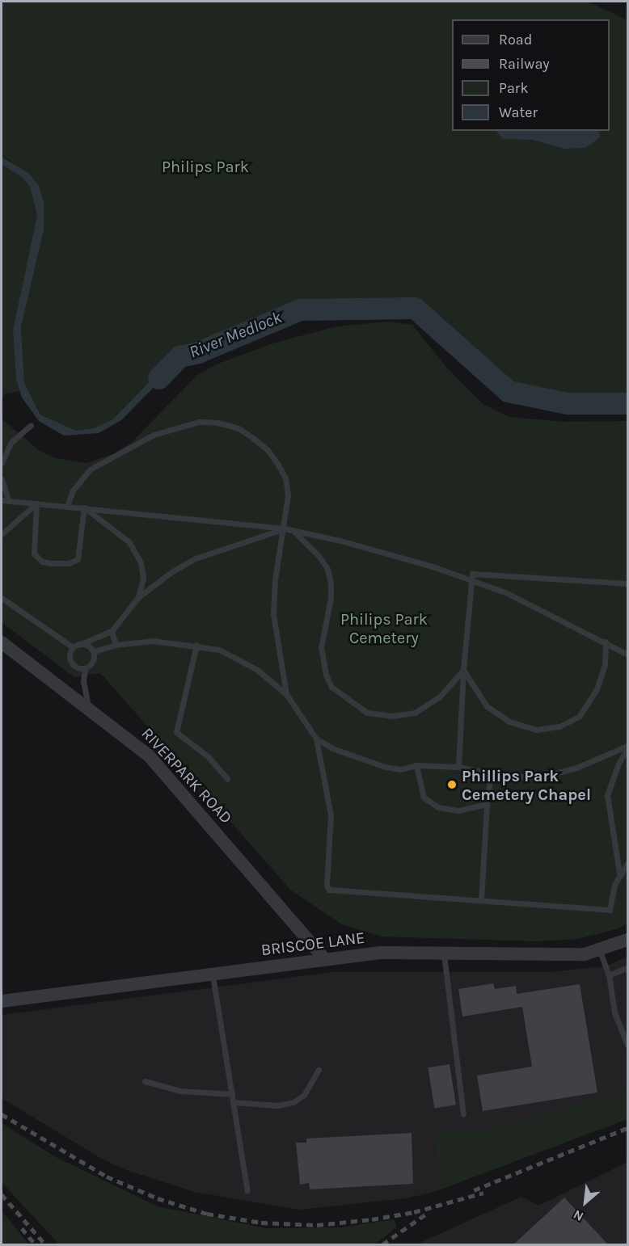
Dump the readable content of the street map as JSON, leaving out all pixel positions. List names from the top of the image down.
{
  "streets": {
    "street": ["RIVERPARK ROAD", "BRISCOE LANE"]
  },
  "crossings": [
    ["RIVERPARK ROAD", "BRISCOE LANE"]
  ],
  "water": ["River Medlock"],
  "parks": ["Philips Park", "Philips Park Cemetery"],
  "places": ["Phillips Park Cemetery Chapel"],
  "legend": [
    "Road",
    "Railway",
    "Park",
    "Water"
  ],
  "north": "bottom left"
}
